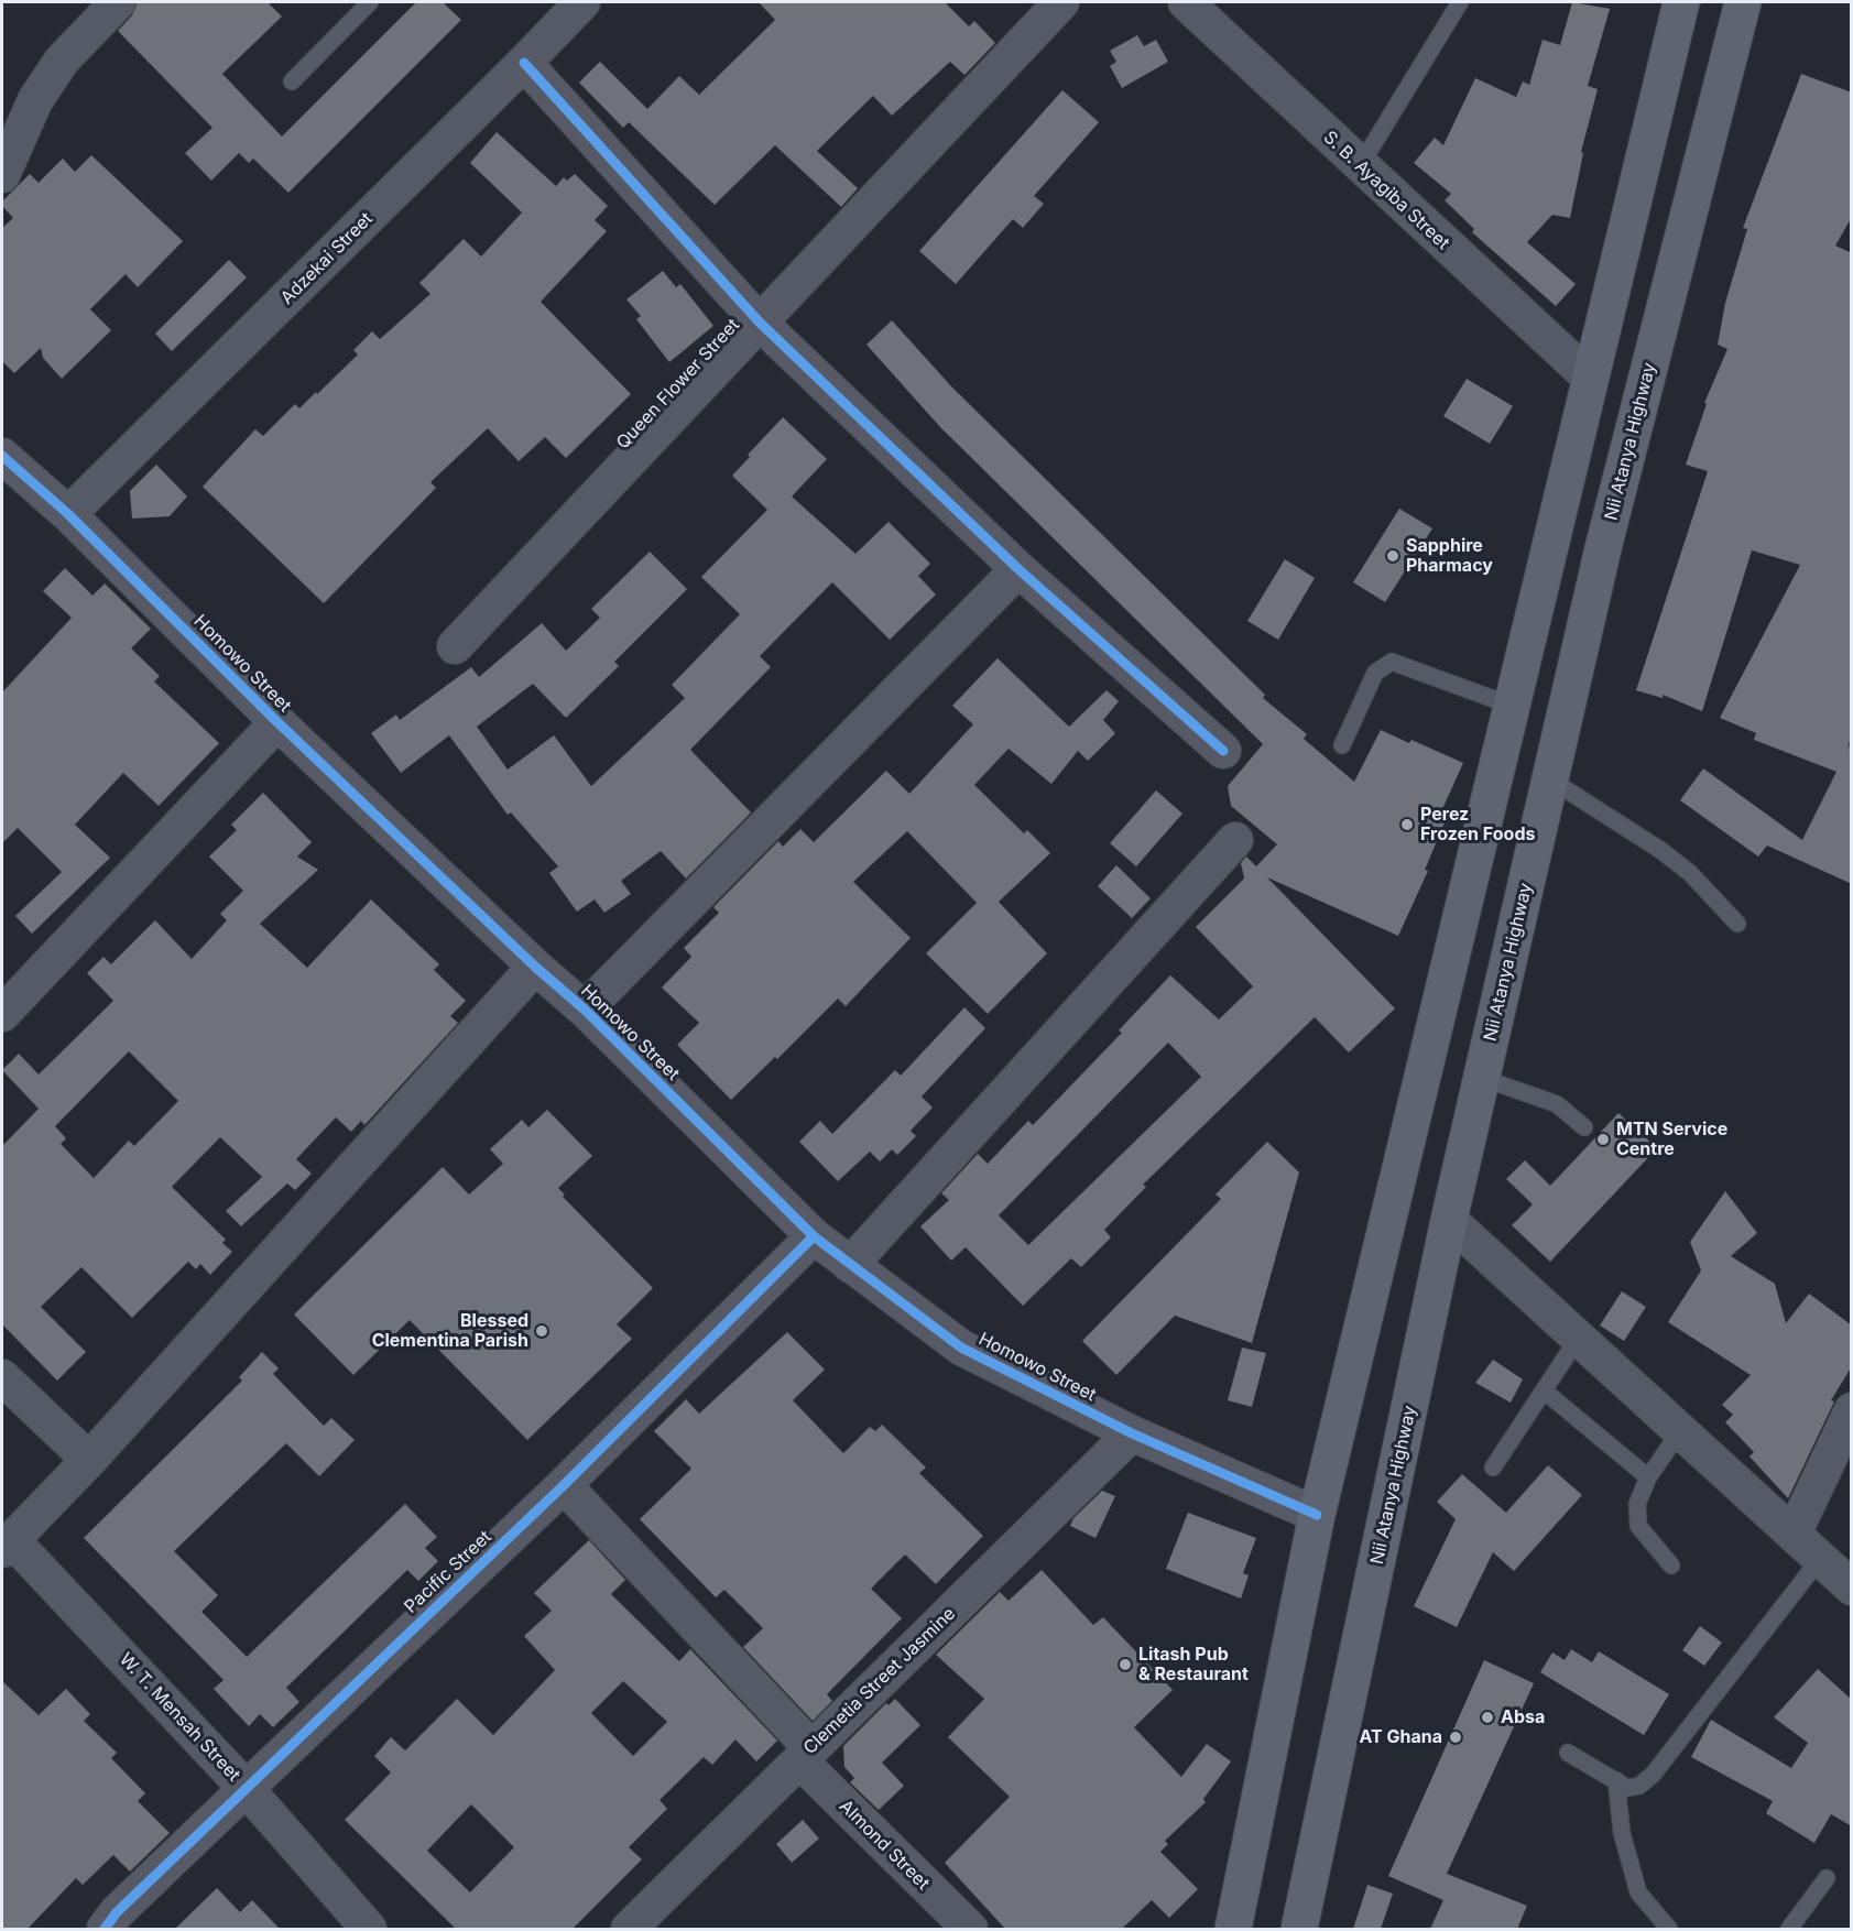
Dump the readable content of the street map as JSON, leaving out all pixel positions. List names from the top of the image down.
{
  "streets": {
    "main road": ["Nii Atanya Highway"],
    "street": [
      "S. B. Ayagiba Street",
      "Adzekai Street",
      "Queen Flower Street",
      "Homowo Street",
      "Pacific Street",
      "Clemetia Street Jasmine",
      "W. T. Mensah Street",
      "Almond Street"
    ]
  },
  "crossings": [
    ["Adzekai Street", "Homowo Street"],
    ["Homowo Street", "Pacific Street"],
    ["Homowo Street", "Clemetia Street Jasmine"],
    ["Pacific Street", "W. T. Mensah Street"],
    ["Pacific Street", "Almond Street"],
    ["Clemetia Street Jasmine", "Almond Street"]
  ],
  "places": [
    "Sapphire Pharmacy",
    "Perez Frozen Foods",
    "MTN Service Centre",
    "Blessed Clementina Parish",
    "Litash Pub & Restaurant",
    "Absa",
    "AT Ghana"
  ]
}
